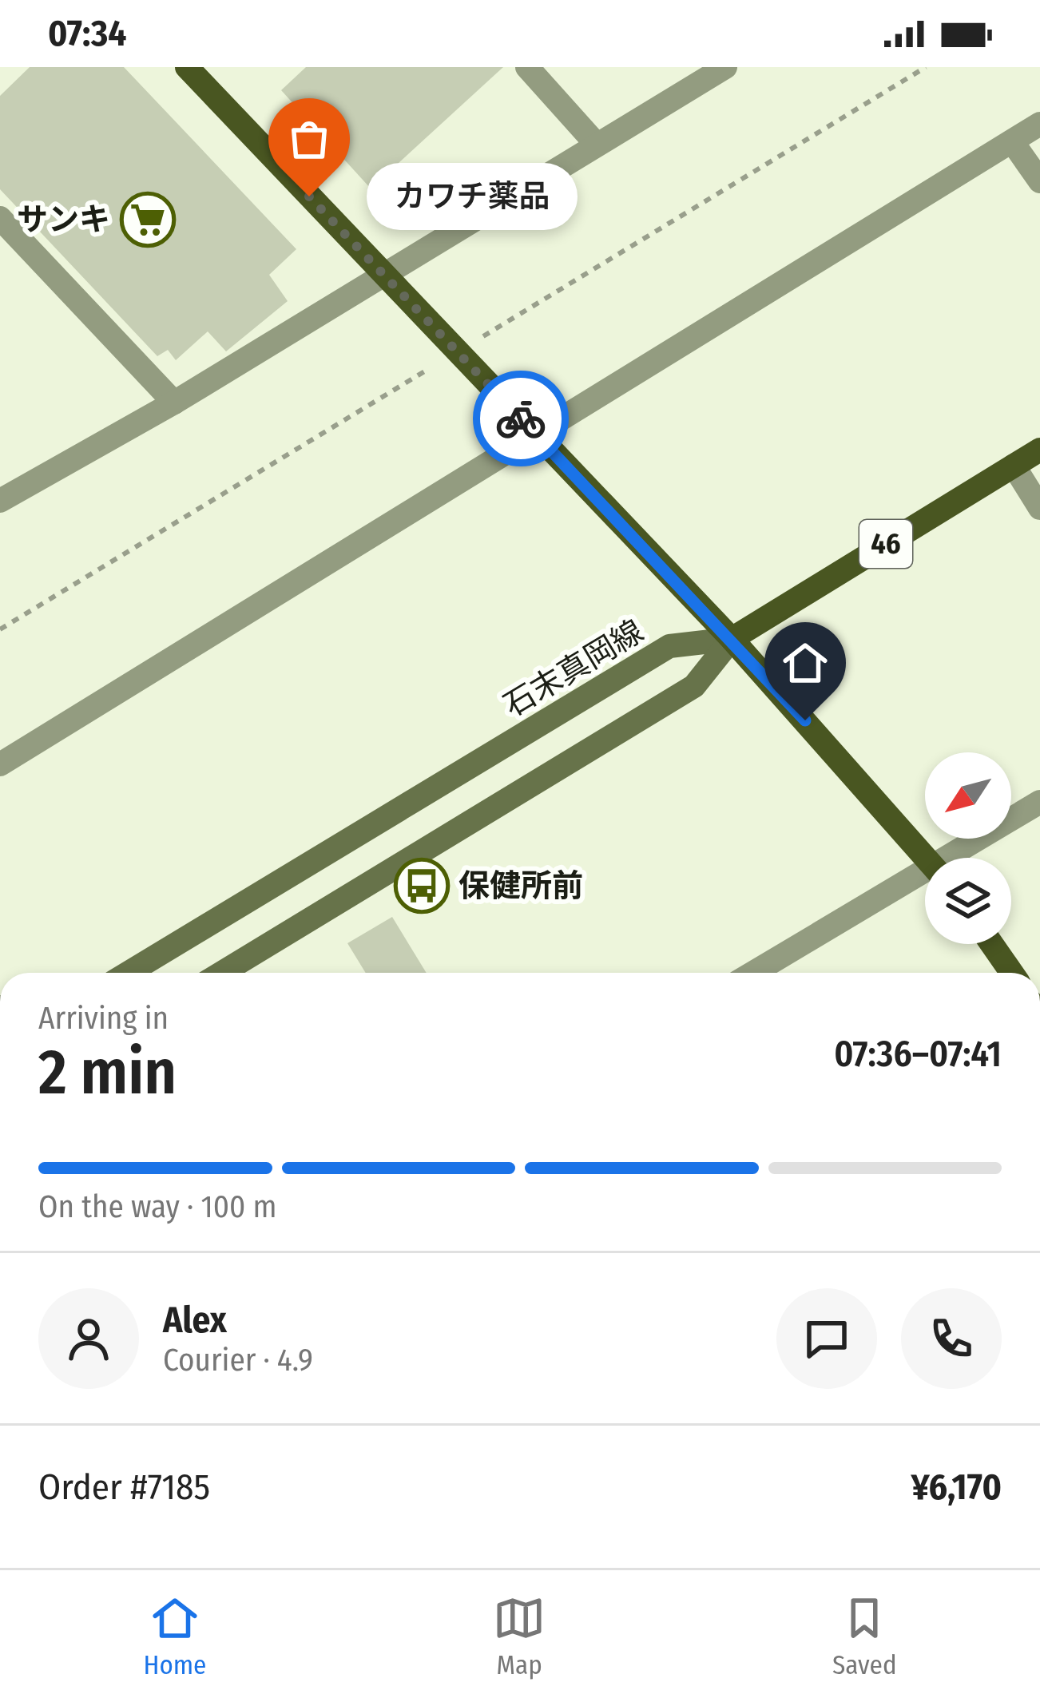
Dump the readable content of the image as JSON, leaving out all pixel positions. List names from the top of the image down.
{
  "streets": {
    "main road": ["46", "石末真岡線"]
  },
  "crossings": [
    ["46", "石末真岡線"]
  ],
  "places": {
    "other": ["カワチ薬品"],
    "supermarket": ["サンキ"],
    "bus stop": ["保健所前"]
  },
  "north": "bottom left",
  "page": {
    "status": "07:34",
    "bubble": "カワチ薬品",
    "heading": ["2 min", "Arriving in", "07:36–07:41"],
    "panel": [
      "Alex",
      "Courier · 4.9",
      "Order #7185",
      "¥6,170"
    ],
    "bar": "On the way · 100 m",
    "tabs": ["Home", "Map", "Saved"]
  }
}
